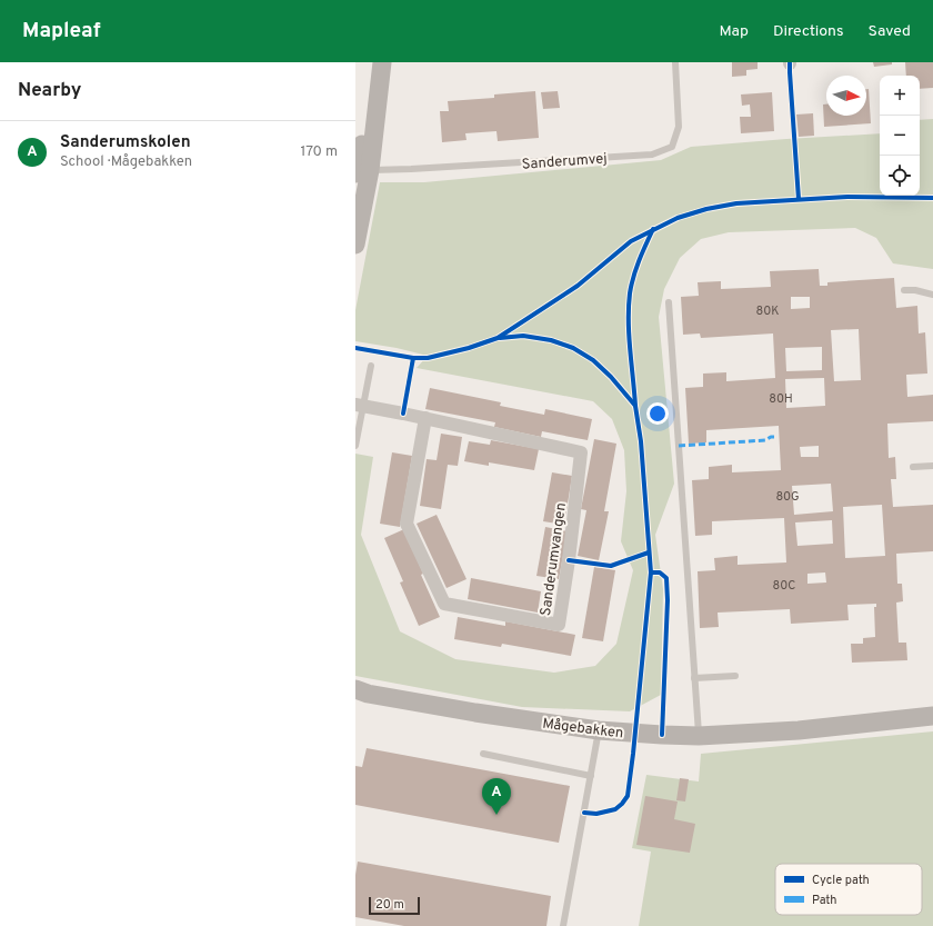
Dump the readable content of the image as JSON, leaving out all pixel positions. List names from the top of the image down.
{
  "streets": {
    "street": ["Sanderumvangen", "Mågebakken"],
    "lane": ["Sanderumvej"]
  },
  "house_numbers": [
    "80K",
    "80H",
    "80G",
    "80C"
  ],
  "legend": ["Cycle path", "Path"],
  "scale_bar": "20 m",
  "north": "right",
  "page": {
    "header": "Mapleaf",
    "nav": ["Map", "Directions", "Saved"],
    "heading": "Nearby",
    "map_buttons": ["+", "−"],
    "list": [
      {
        "mark": "A",
        "name": "Sanderumskolen",
        "note": "School · Mågebakken",
        "value": "170 m"
      }
    ],
    "pins": "A",
    "scale": "20 m"
  }
}
